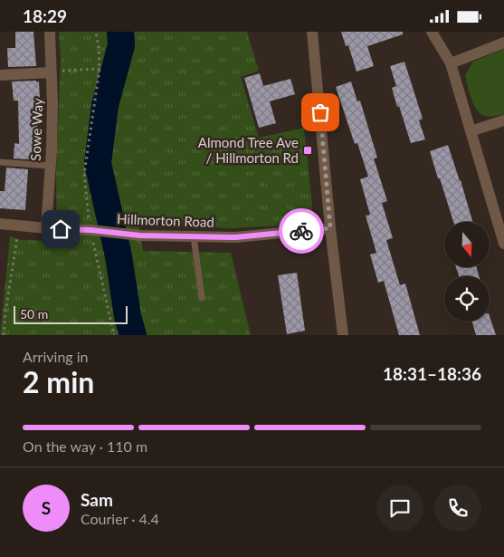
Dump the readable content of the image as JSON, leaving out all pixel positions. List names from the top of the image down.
{
  "streets": {
    "street": ["Sowe Way", "Hillmorton Road"]
  },
  "crossings": [
    ["Sowe Way", "Hillmorton Road"]
  ],
  "places": {
    "transit": ["Almond Tree Ave / Hillmorton Rd"]
  },
  "scale_bar": "50 m",
  "north": "bottom",
  "page": {
    "status": "18:29",
    "scale": "50 m",
    "heading": ["2 min", "Arriving in", "18:31–18:36"],
    "panel": ["Sam", "Courier · 4.4"],
    "bar": "On the way · 110 m",
    "round": "S"
  }
}
